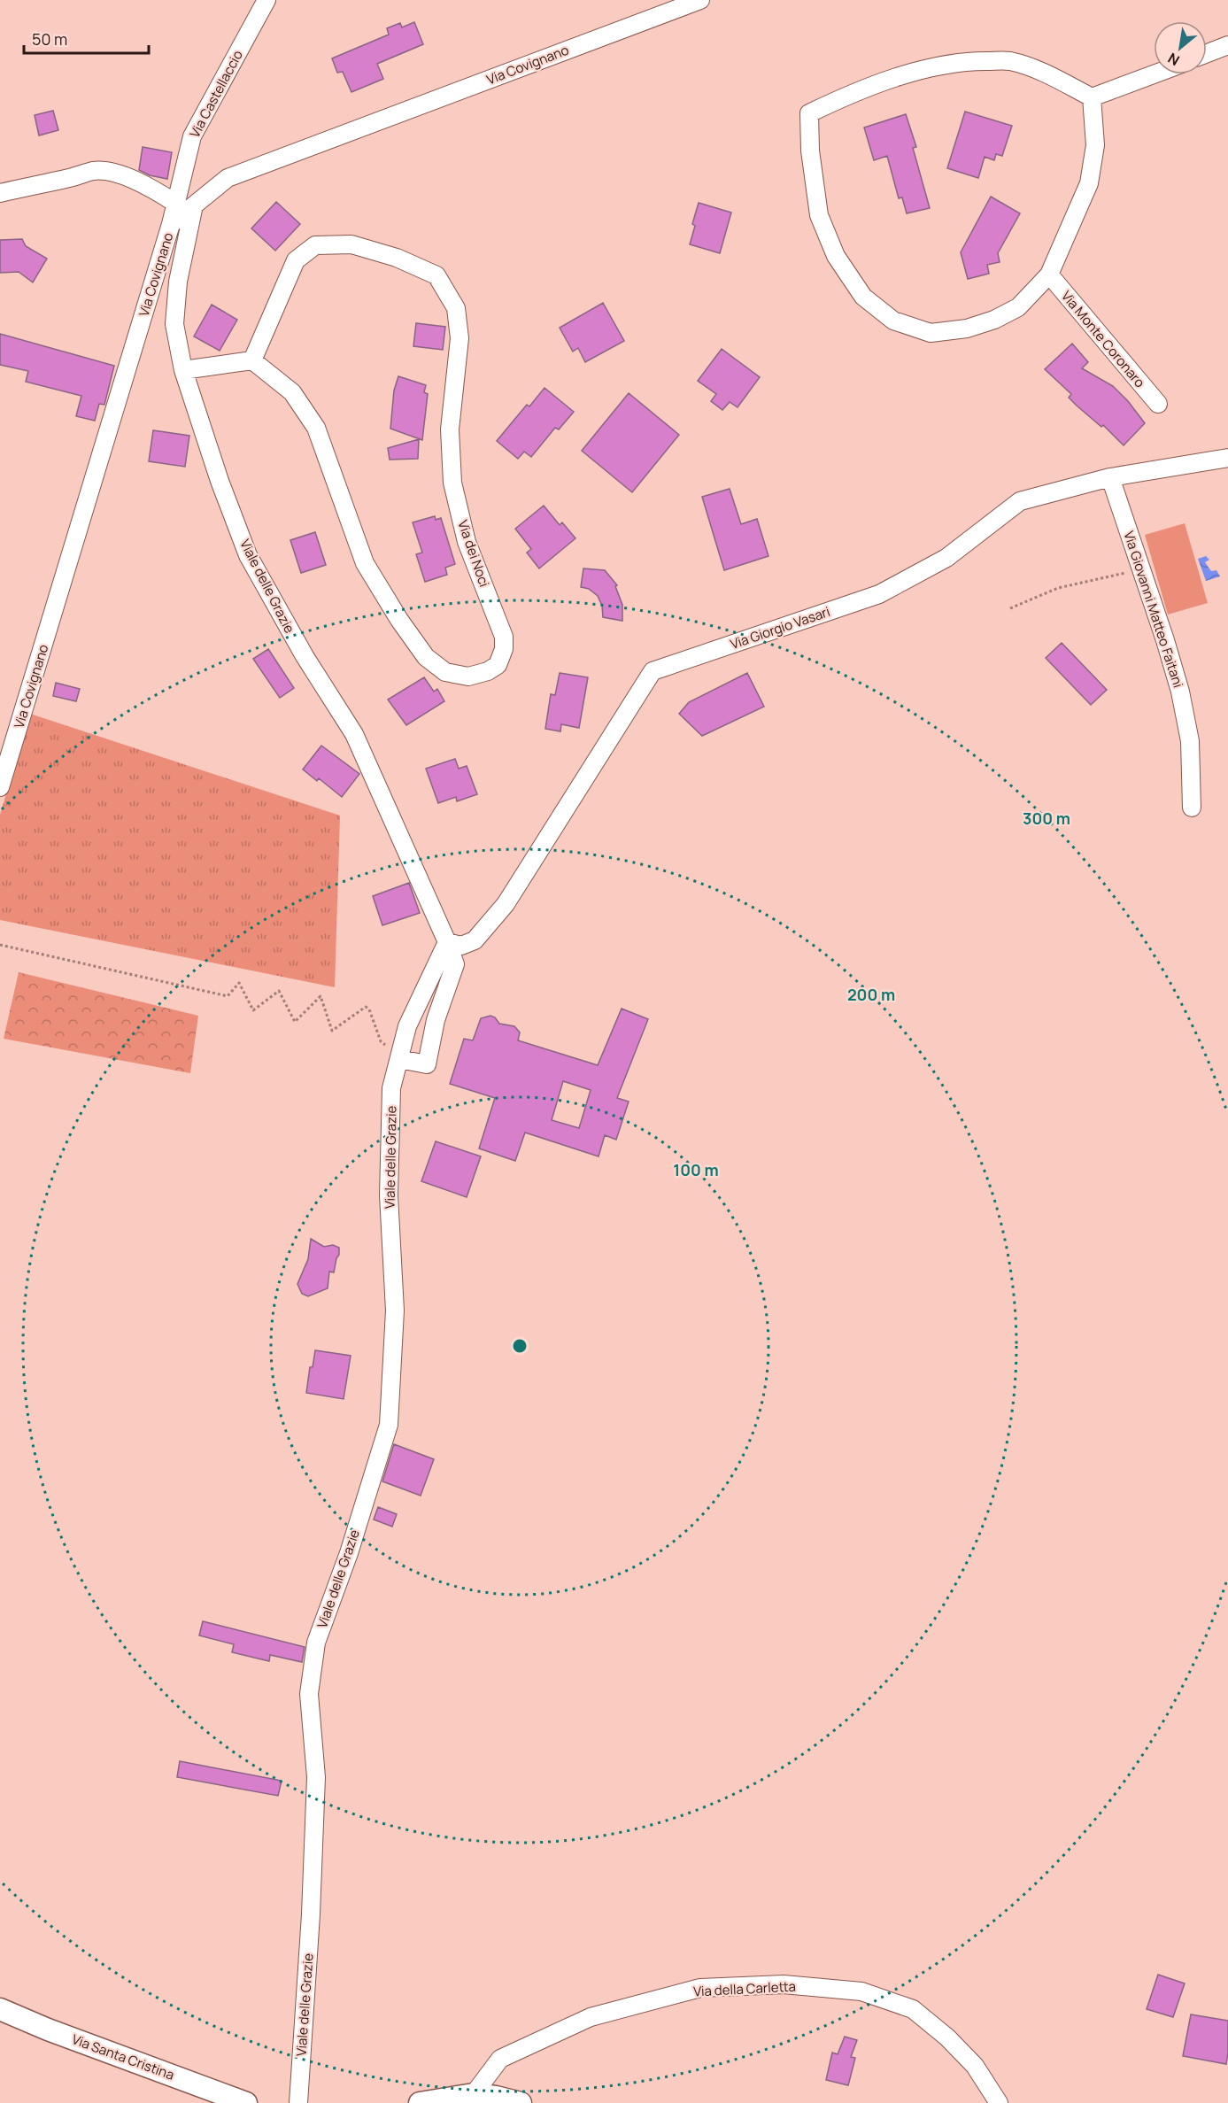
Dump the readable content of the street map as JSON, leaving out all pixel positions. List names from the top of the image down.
{
  "streets": {
    "street": [
      "Via Covignano",
      "Via Castellaccio",
      "Via Monte Coronaro",
      "Via dei Noci",
      "Viale delle Grazie",
      "Via Giovanni Matteo Faitani",
      "Via Giorgio Vasari",
      "Via della Carletta",
      "Via Santa Cristina"
    ]
  },
  "crossings": [
    ["Via Covignano", "Via Castellaccio"],
    ["Via Covignano", "Viale delle Grazie"],
    ["Viale delle Grazie", "Via Giorgio Vasari"],
    ["Via Giovanni Matteo Faitani", "Via Giorgio Vasari"]
  ],
  "scale_bar": "50 m",
  "north": "bottom left",
  "rings": ["300 m", "200 m", "100 m"]
}
